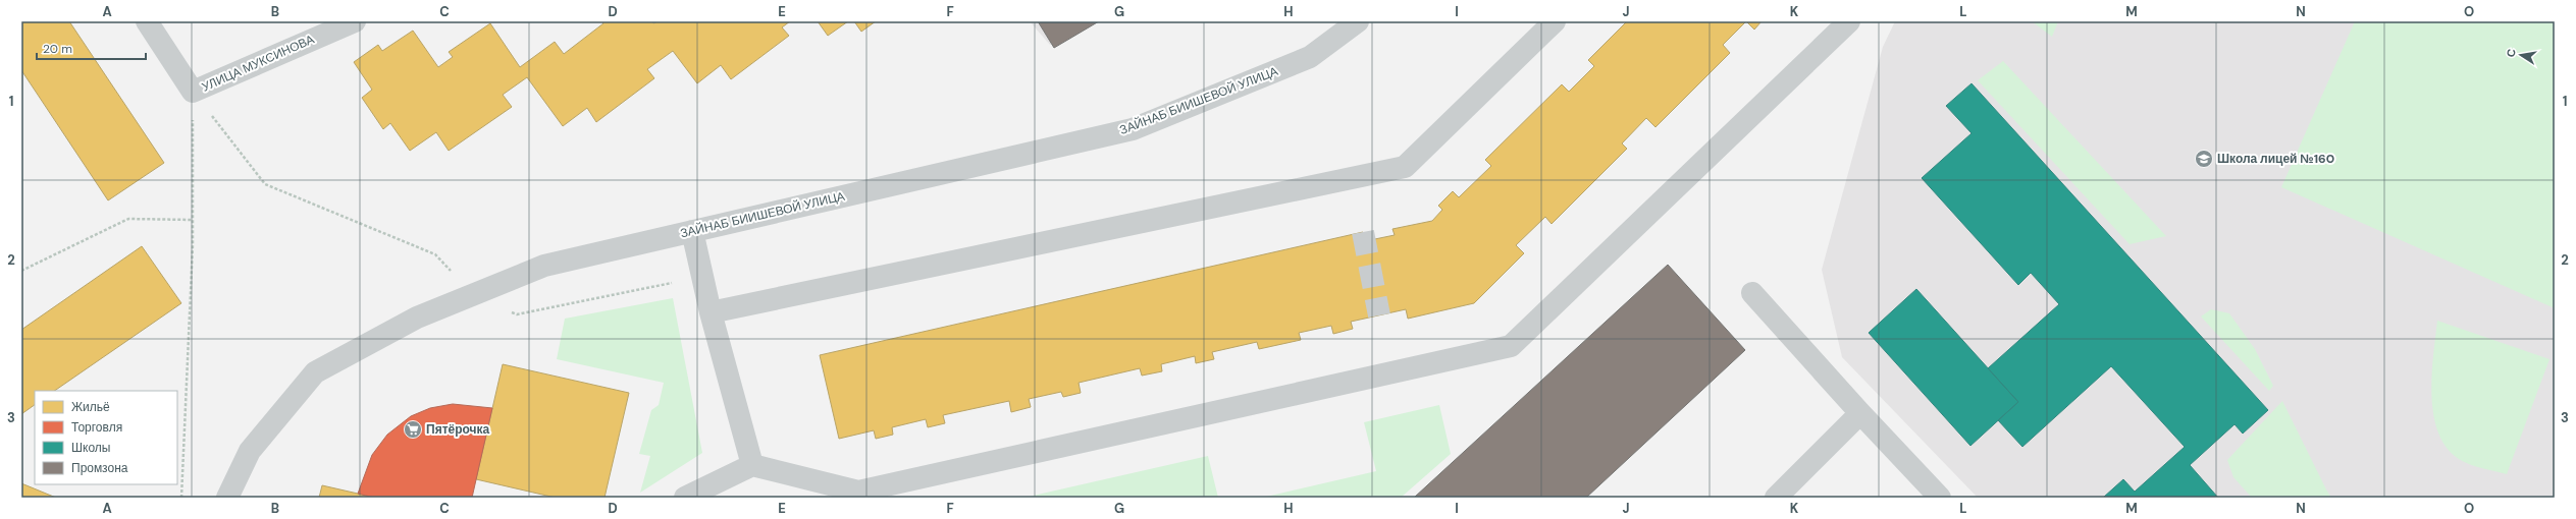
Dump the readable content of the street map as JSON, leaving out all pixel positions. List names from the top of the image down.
{
  "streets": {
    "street": ["УЛИЦА МУКСИНОВА", "ЗАЙНАБ БИИШЕВОЙ УЛИЦА"]
  },
  "places": {
    "school or university": ["Школа лицей №160"],
    "supermarket": ["Пятёрочка"]
  },
  "legend": [
    "Жильё",
    "Торговля",
    "Школы",
    "Промзона"
  ],
  "scale_bar": "20 m",
  "north": "left",
  "grid": {
    "columns": [
      "A",
      "B",
      "C",
      "D",
      "E",
      "F",
      "G",
      "H",
      "I",
      "J",
      "K",
      "L",
      "M",
      "N",
      "O"
    ],
    "rows": ["1", "2", "3"]
  }
}
